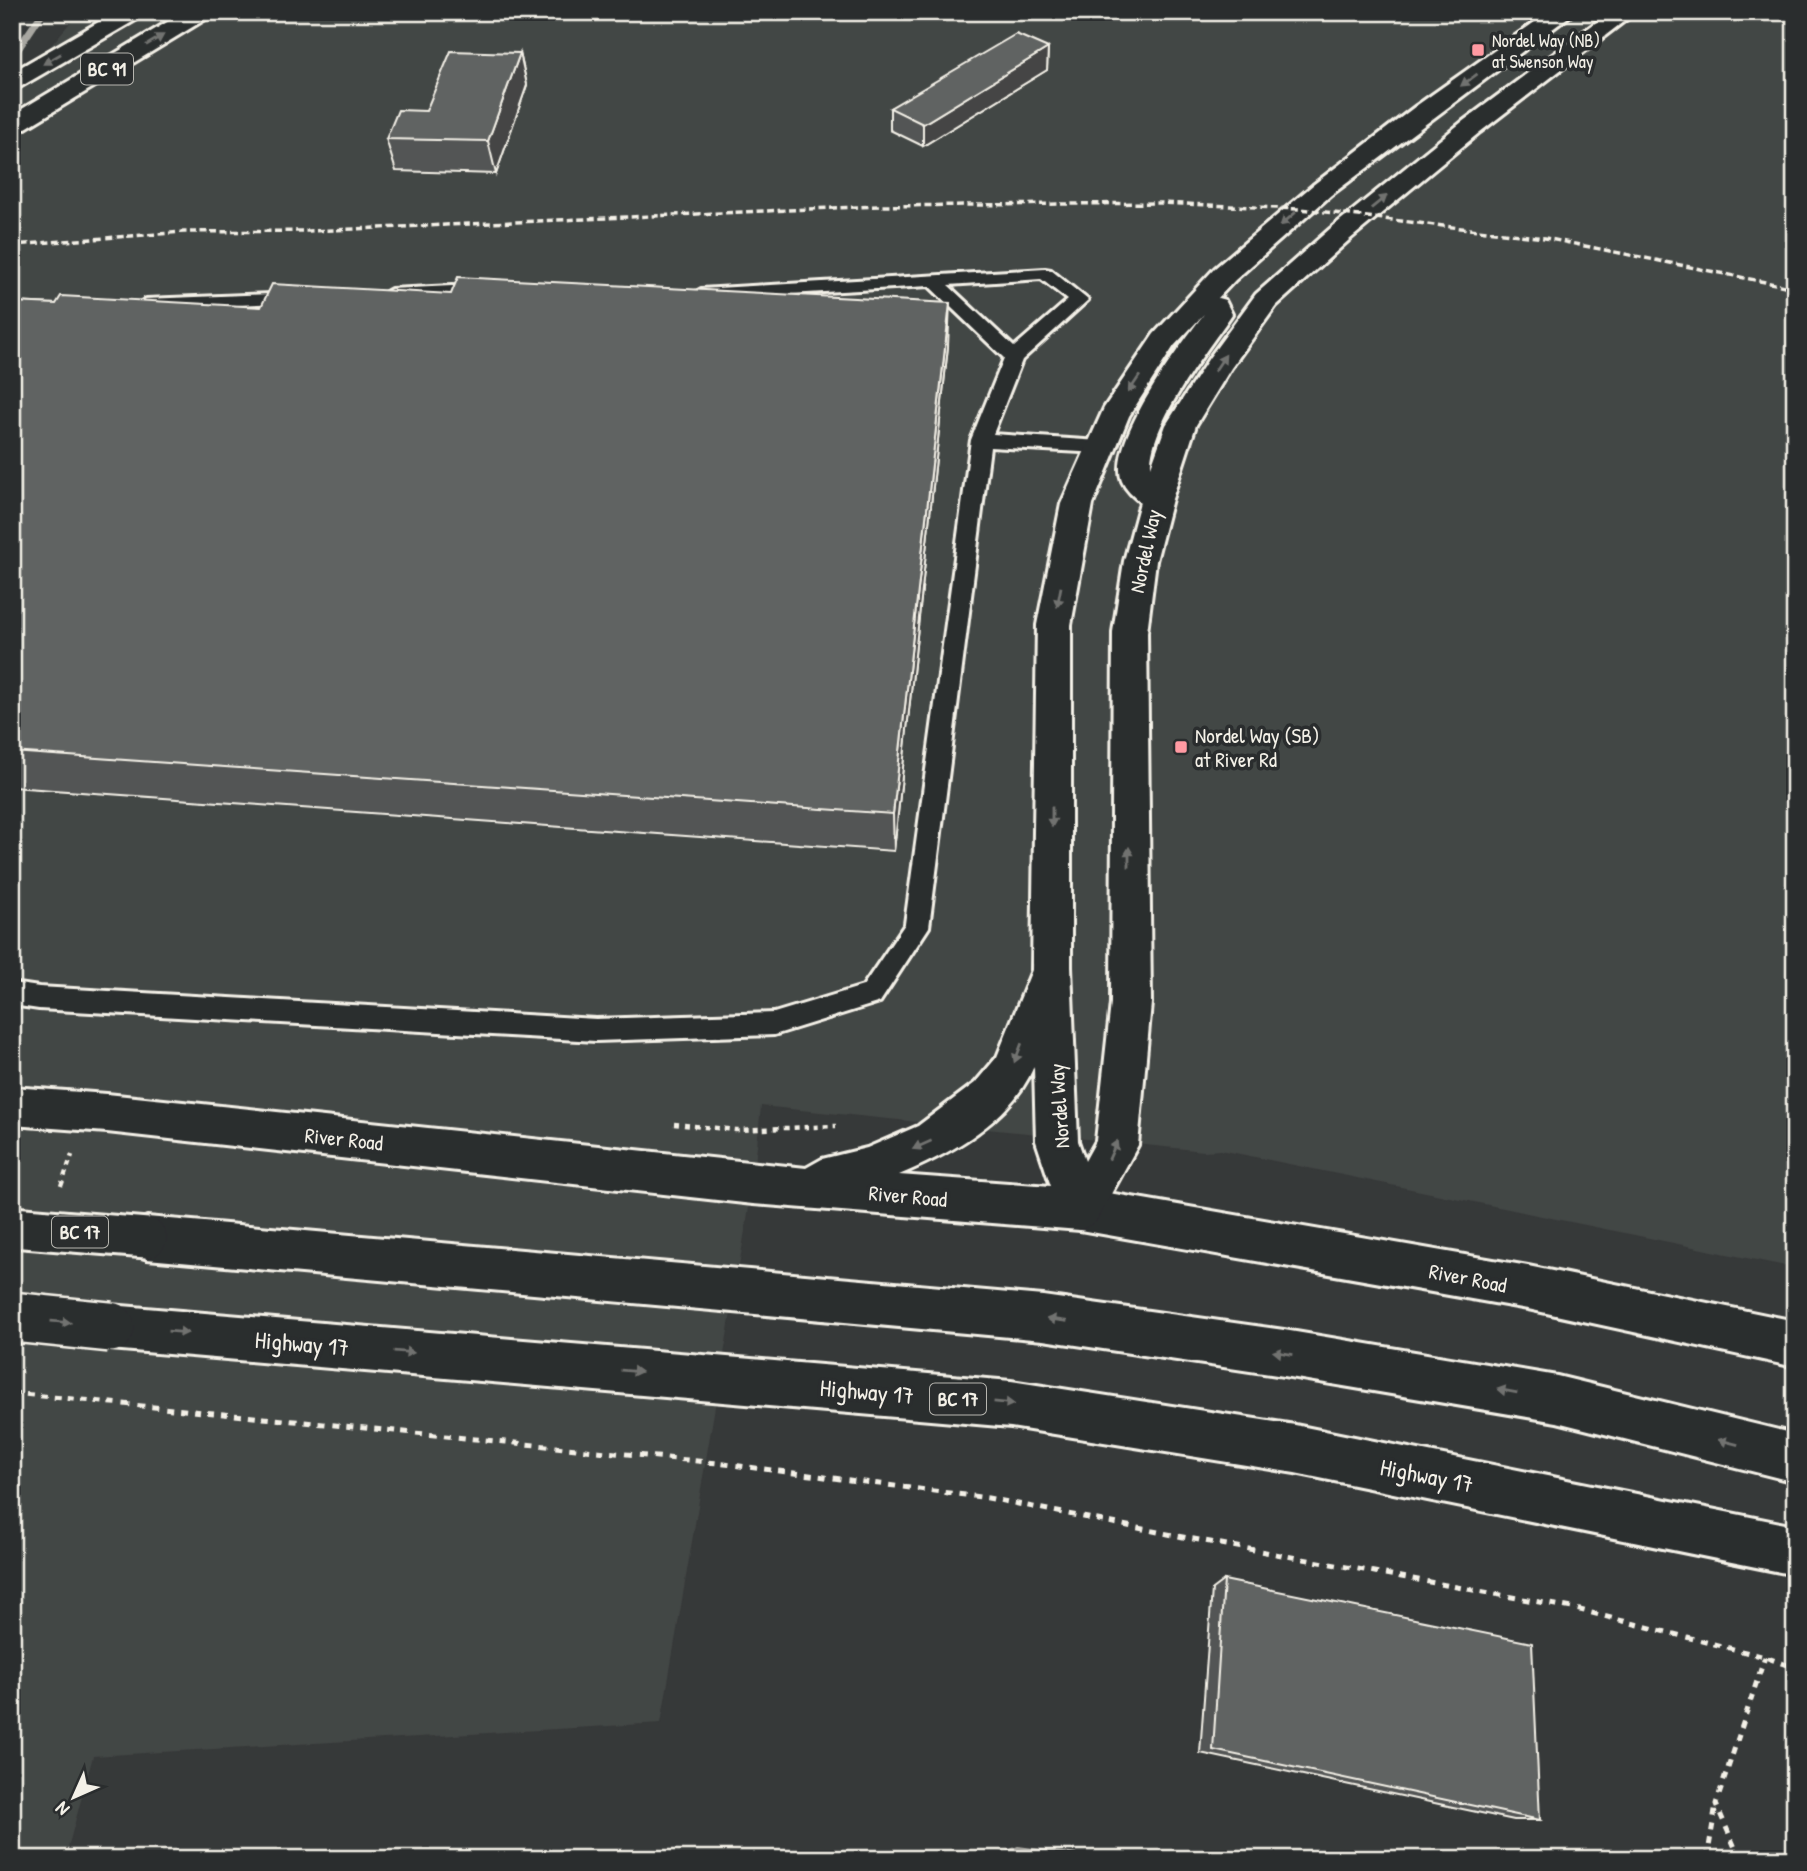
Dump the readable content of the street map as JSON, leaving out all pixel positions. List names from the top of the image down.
{
  "streets": {
    "main road": [
      "BC 91",
      "Nordel Way",
      "River Road",
      "BC 17",
      "Highway 17"
    ]
  },
  "crossings": [
    ["Nordel Way", "River Road"]
  ],
  "places": {
    "transit": ["Nordel Way (NB) at Swenson Way", "Nordel Way (SB) at River Rd"]
  },
  "north": "bottom left"
}
